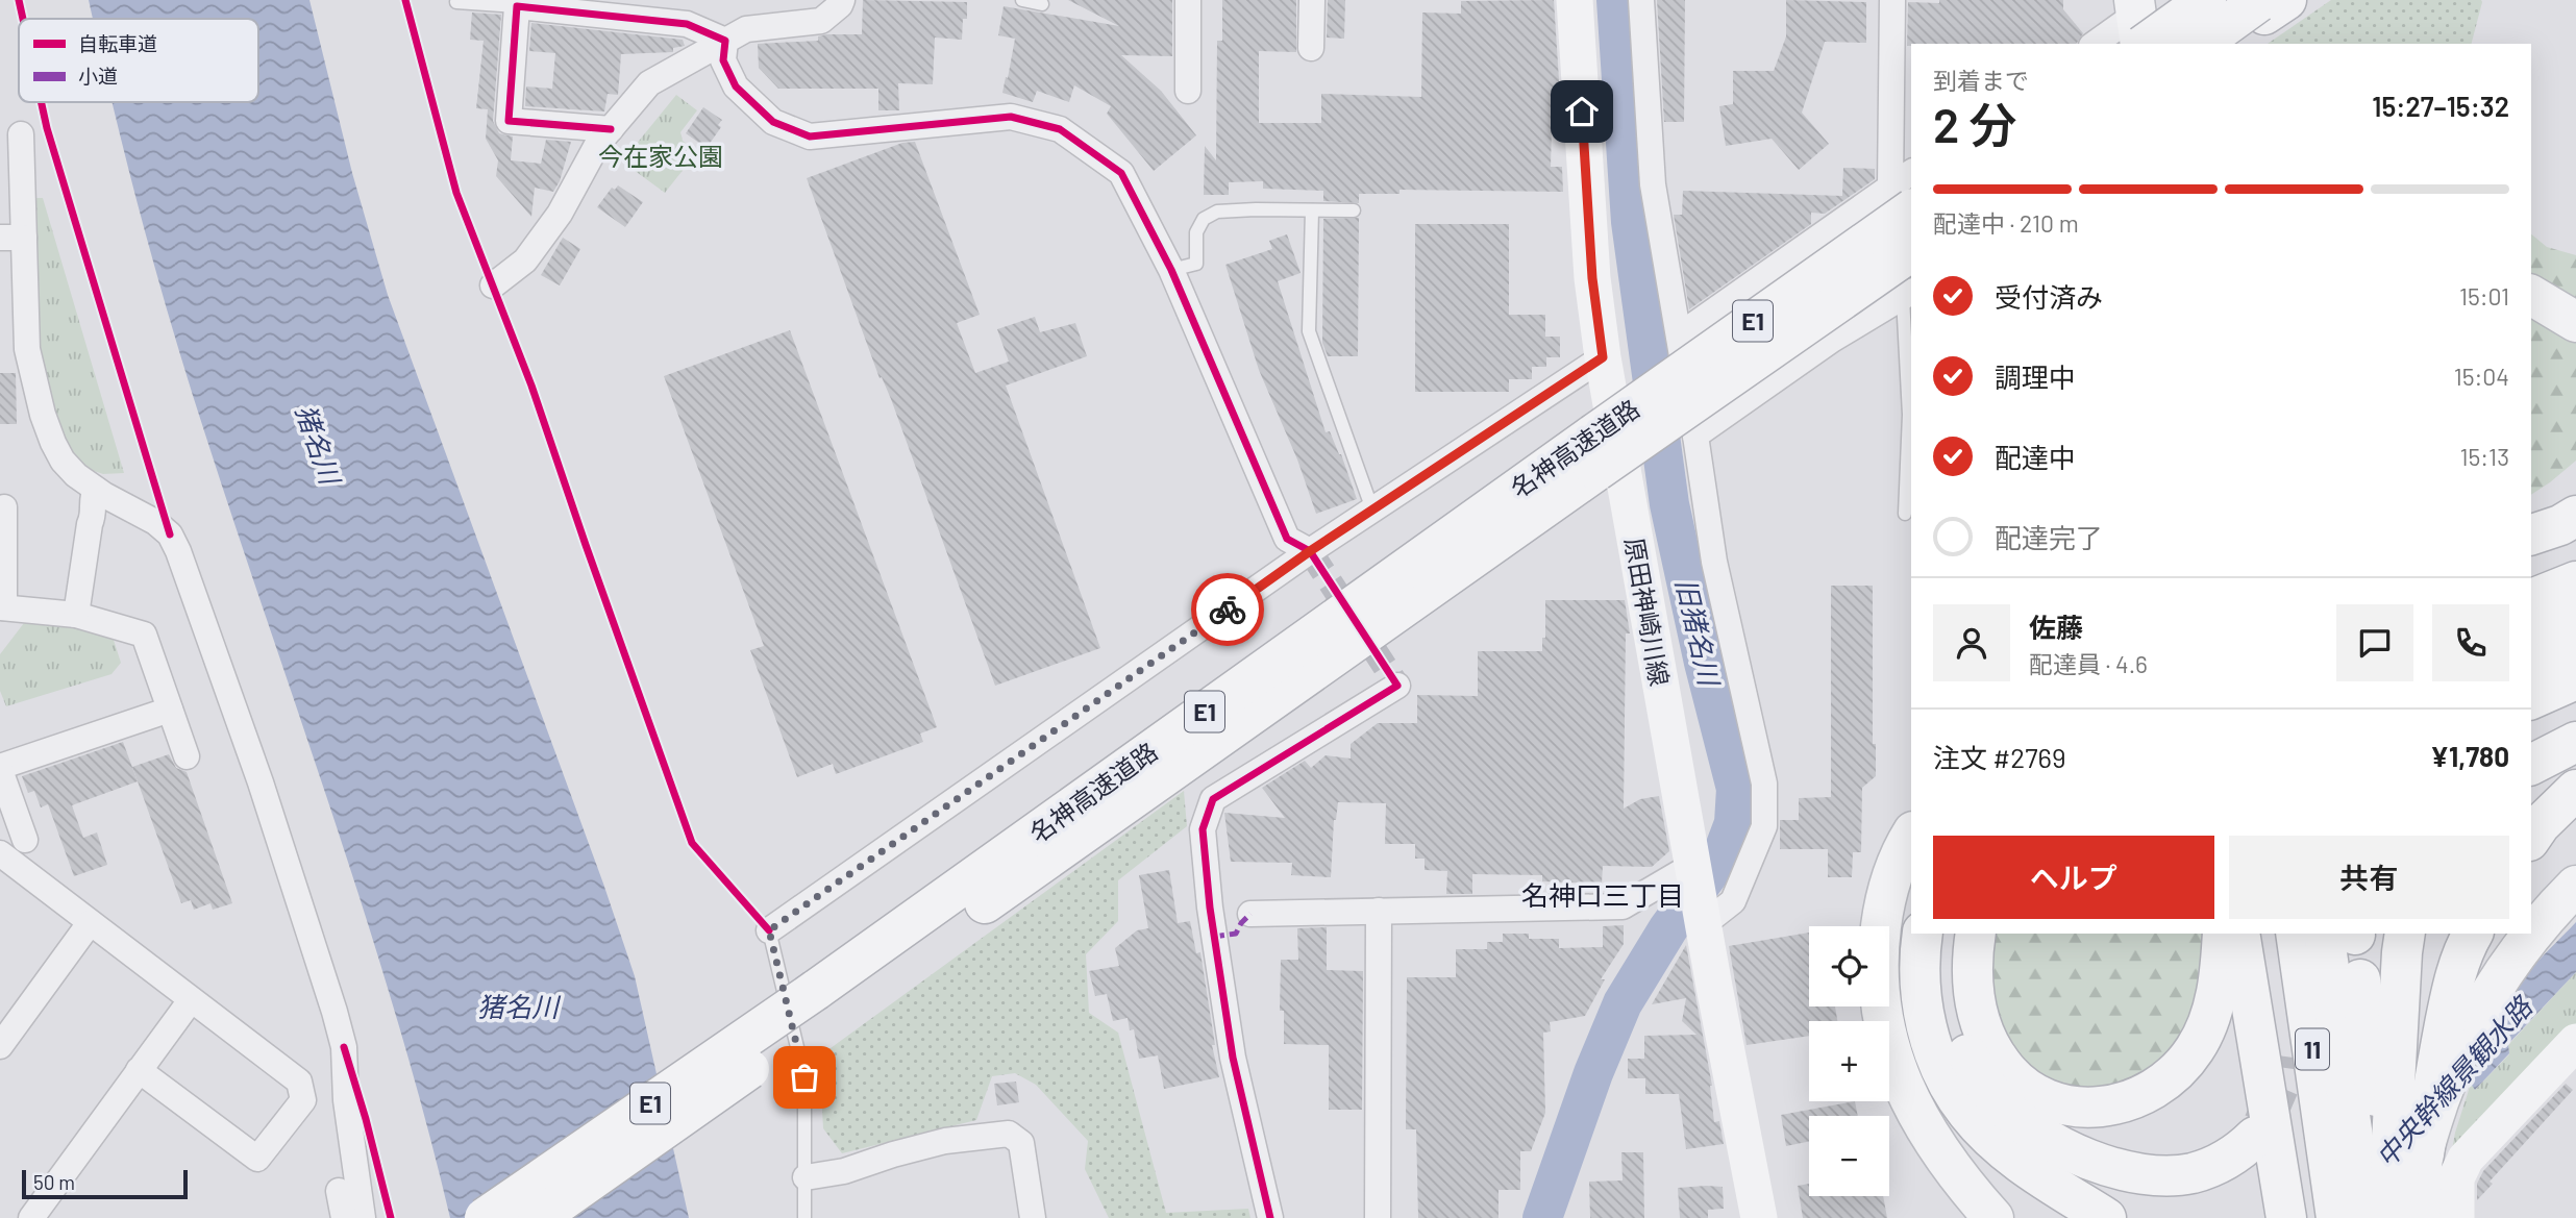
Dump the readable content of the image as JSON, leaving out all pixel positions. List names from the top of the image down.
{
  "streets": {
    "main road": ["E1", "名神高速道路", "11"],
    "street": ["原田神崎川線"]
  },
  "districts": ["名神口三丁目"],
  "water": ["猪名川", "旧猪名川", "中央幹線景観水路"],
  "parks": ["今在家公園"],
  "legend": ["自転車道", "小道"],
  "scale_bar": "50 m",
  "page": {
    "heading": ["2 分", "到着まで", "15:27–15:32"],
    "panel": [
      "佐藤",
      "配達員 · 4.6",
      "注文 #2769",
      "¥1,780"
    ],
    "bar": "配達中 · 210 m",
    "list": [
      ["受付済み", "15:01"],
      ["調理中", "15:04"],
      ["配達中", "15:13"],
      "配達完了"
    ],
    "buttons": ["ヘルプ", "共有"],
    "map_buttons": ["+", "−"],
    "scale": "50 m"
  }
}
